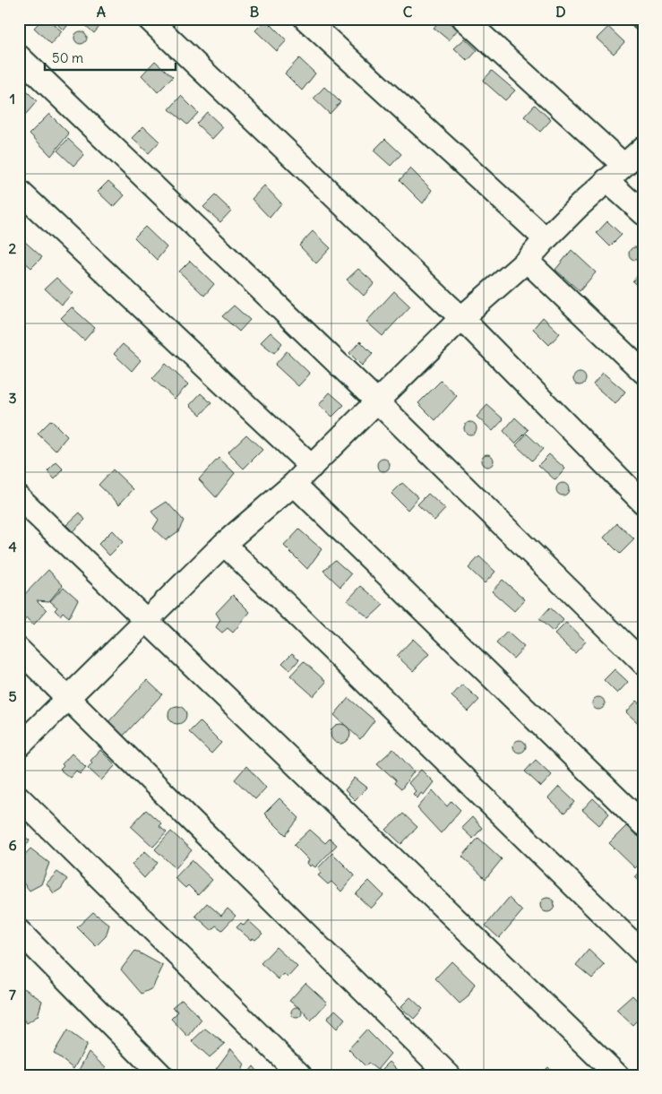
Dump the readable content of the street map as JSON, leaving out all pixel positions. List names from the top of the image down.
{
  "scale_bar": "50 m",
  "grid": {
    "columns": [
      "A",
      "B",
      "C",
      "D"
    ],
    "rows": [
      "1",
      "2",
      "3",
      "4",
      "5",
      "6",
      "7"
    ]
  }
}
